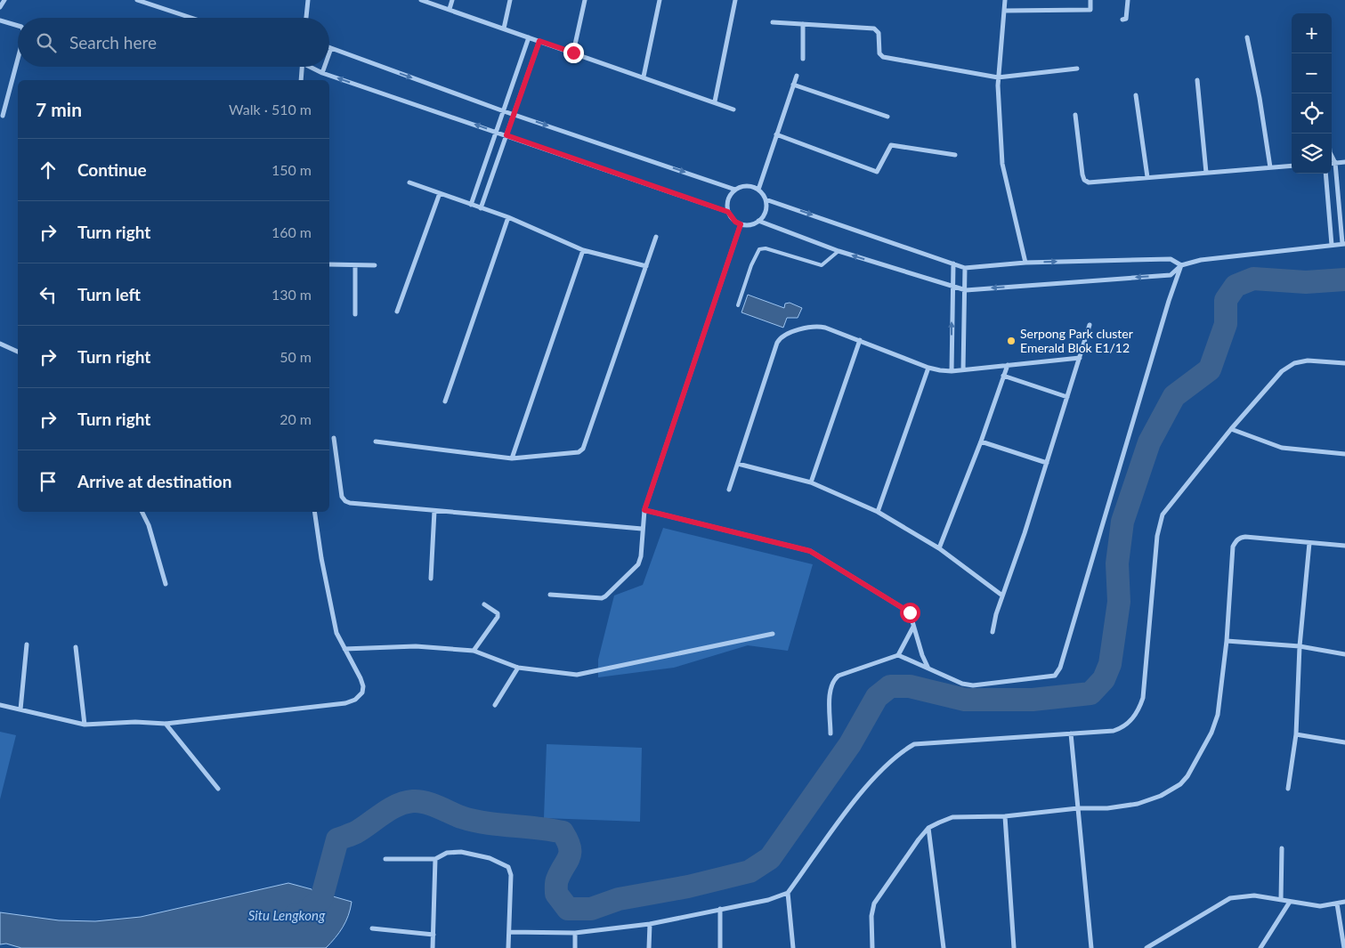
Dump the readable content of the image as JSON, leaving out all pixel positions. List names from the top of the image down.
{
  "water": ["Situ Lengkong"],
  "places": ["Serpong Park cluster Emerald Blok E1/12"],
  "page": {
    "map_buttons": ["+", "−"],
    "search": "Search here",
    "heading": ["7 min", "Walk · 510 m"],
    "list": [
      ["Continue", "150 m"],
      ["Turn right", "160 m"],
      ["Turn left", "130 m"],
      ["Turn right", "50 m"],
      ["Turn right", "20 m"],
      "Arrive at destination"
    ]
  }
}
